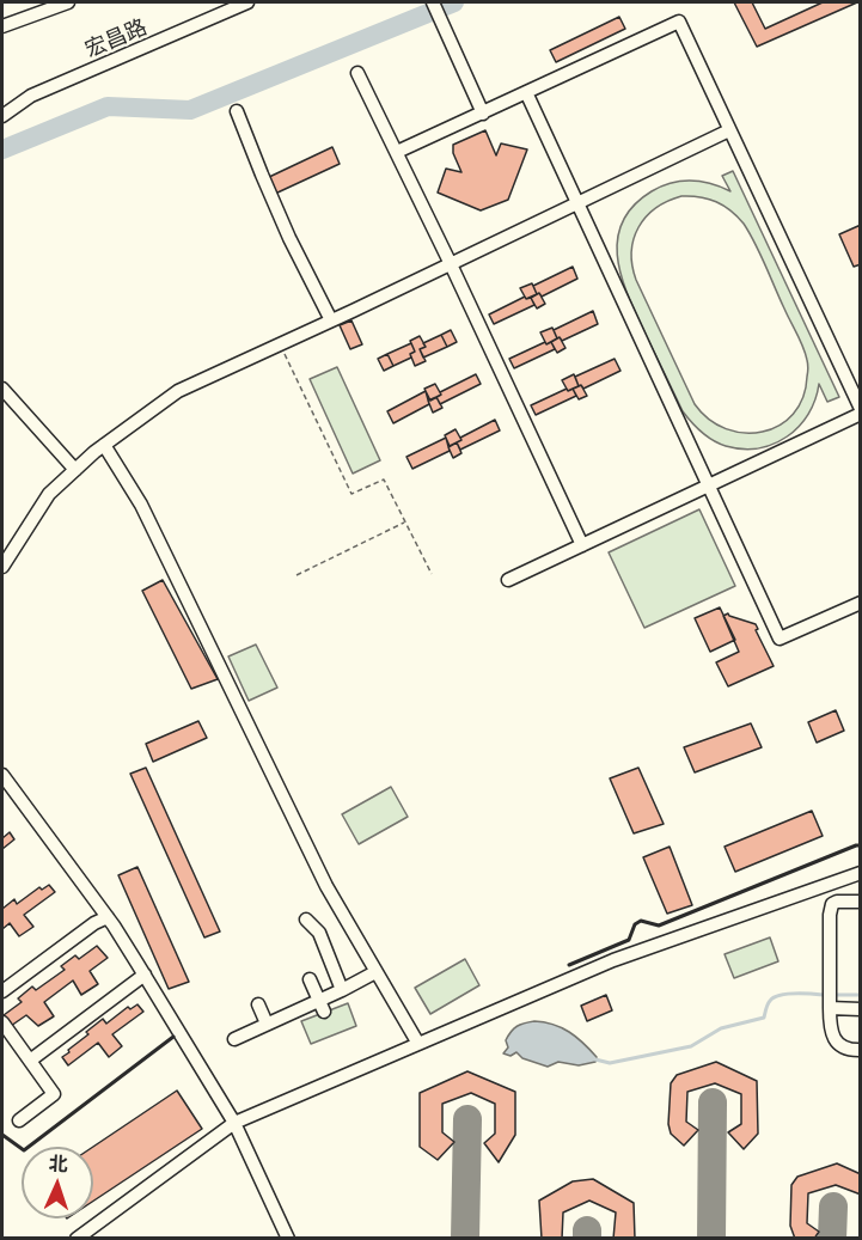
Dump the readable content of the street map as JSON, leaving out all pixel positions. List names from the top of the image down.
{
  "streets": {
    "street": ["宏昌路"]
  },
  "north": "top"
}
